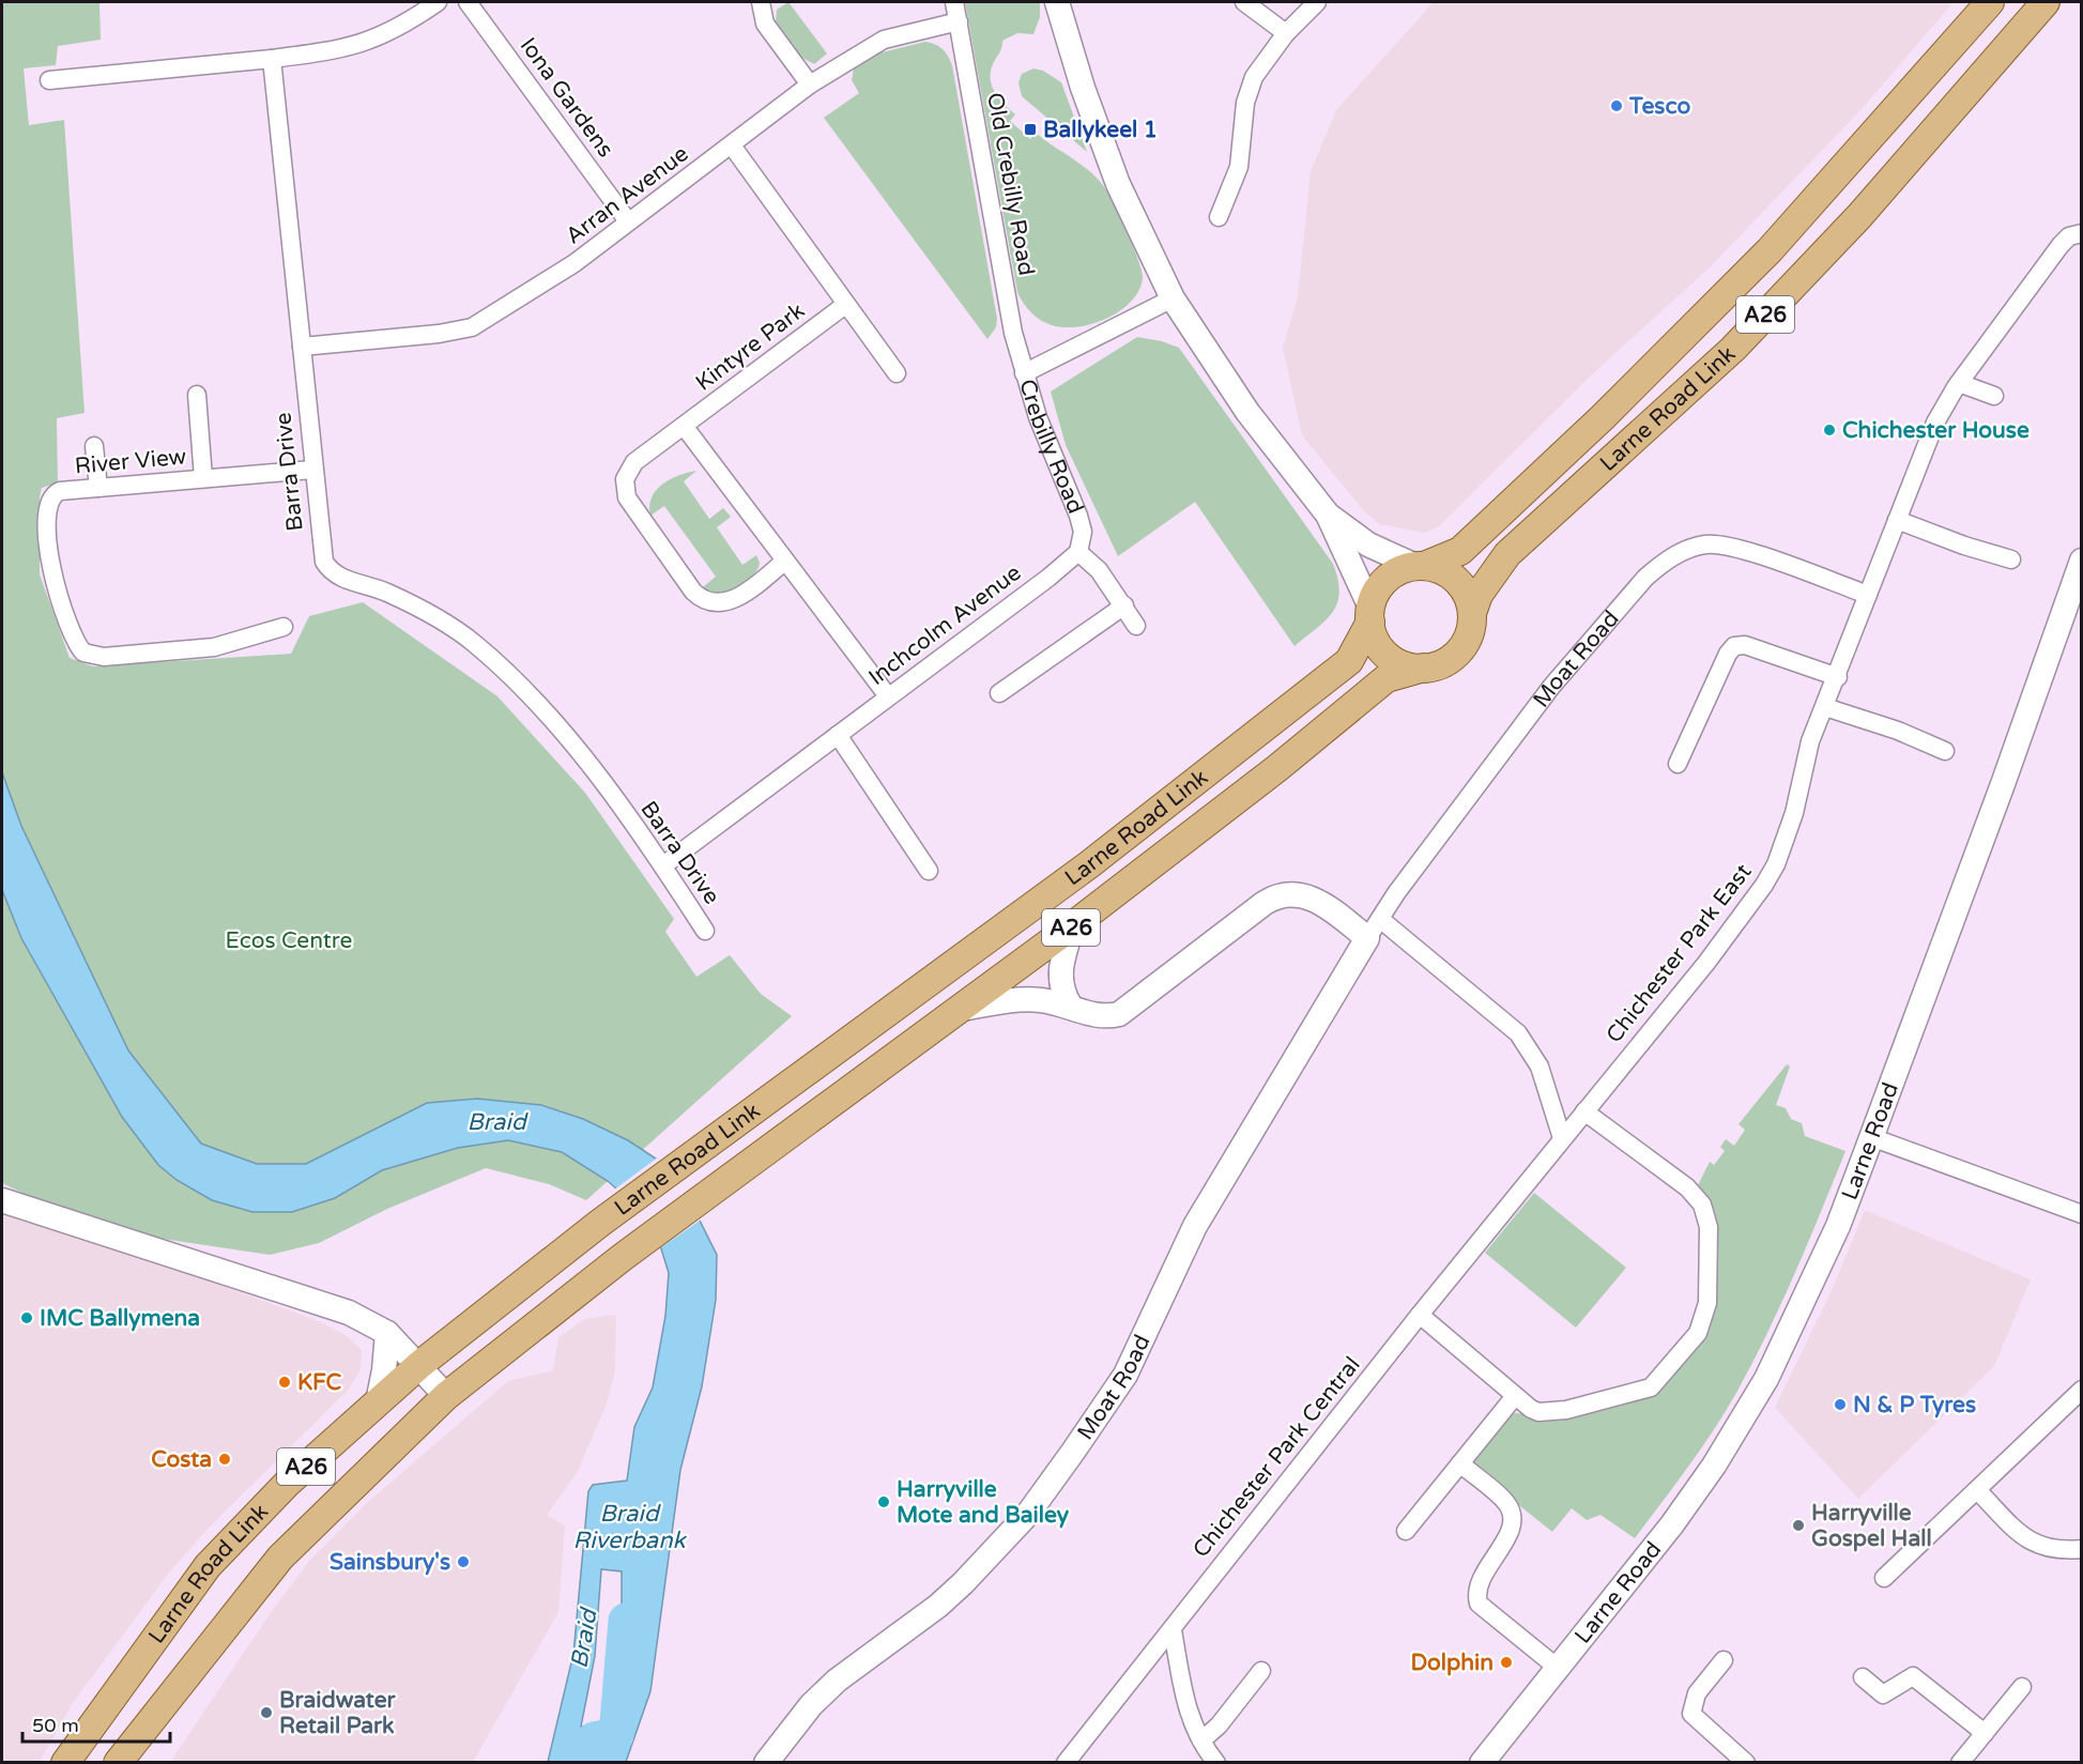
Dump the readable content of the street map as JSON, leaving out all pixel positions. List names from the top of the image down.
{
  "streets": {
    "main road": ["A26", "Larne Road Link"],
    "street": [
      "Iona Gardens",
      "Old Crebilly Road",
      "Arran Avenue",
      "Kintyre Park",
      "Crebilly Road",
      "River View",
      "Barra Drive",
      "Inchcolm Avenue",
      "Moat Road",
      "Chichester Park East",
      "Larne Road",
      "Chichester Park Central"
    ]
  },
  "crossings": [
    ["Iona Gardens", "Arran Avenue"],
    ["Old Crebilly Road", "Arran Avenue"],
    ["Old Crebilly Road", "Crebilly Road"],
    ["Arran Avenue", "Barra Drive"],
    ["A26", "Larne Road Link"],
    ["Crebilly Road", "Inchcolm Avenue"],
    ["River View", "Barra Drive"],
    ["Barra Drive", "Inchcolm Avenue"],
    ["Moat Road", "Chichester Park East"],
    ["Chichester Park East", "Chichester Park Central"]
  ],
  "water": ["Braid", "Braid Riverbank"],
  "parks": ["Ecos Centre"],
  "places": {
    "other": [
      "Tesco",
      "Chichester House",
      "IMC Ballymena",
      "KFC",
      "N & P Tyres",
      "Costa",
      "Harryville Mote and Bailey",
      "Harryville Gospel Hall",
      "Sainsbury's",
      "Dolphin",
      "Braidwater Retail Park"
    ],
    "transit": ["Ballykeel 1"]
  },
  "scale_bar": "50 m"
}
